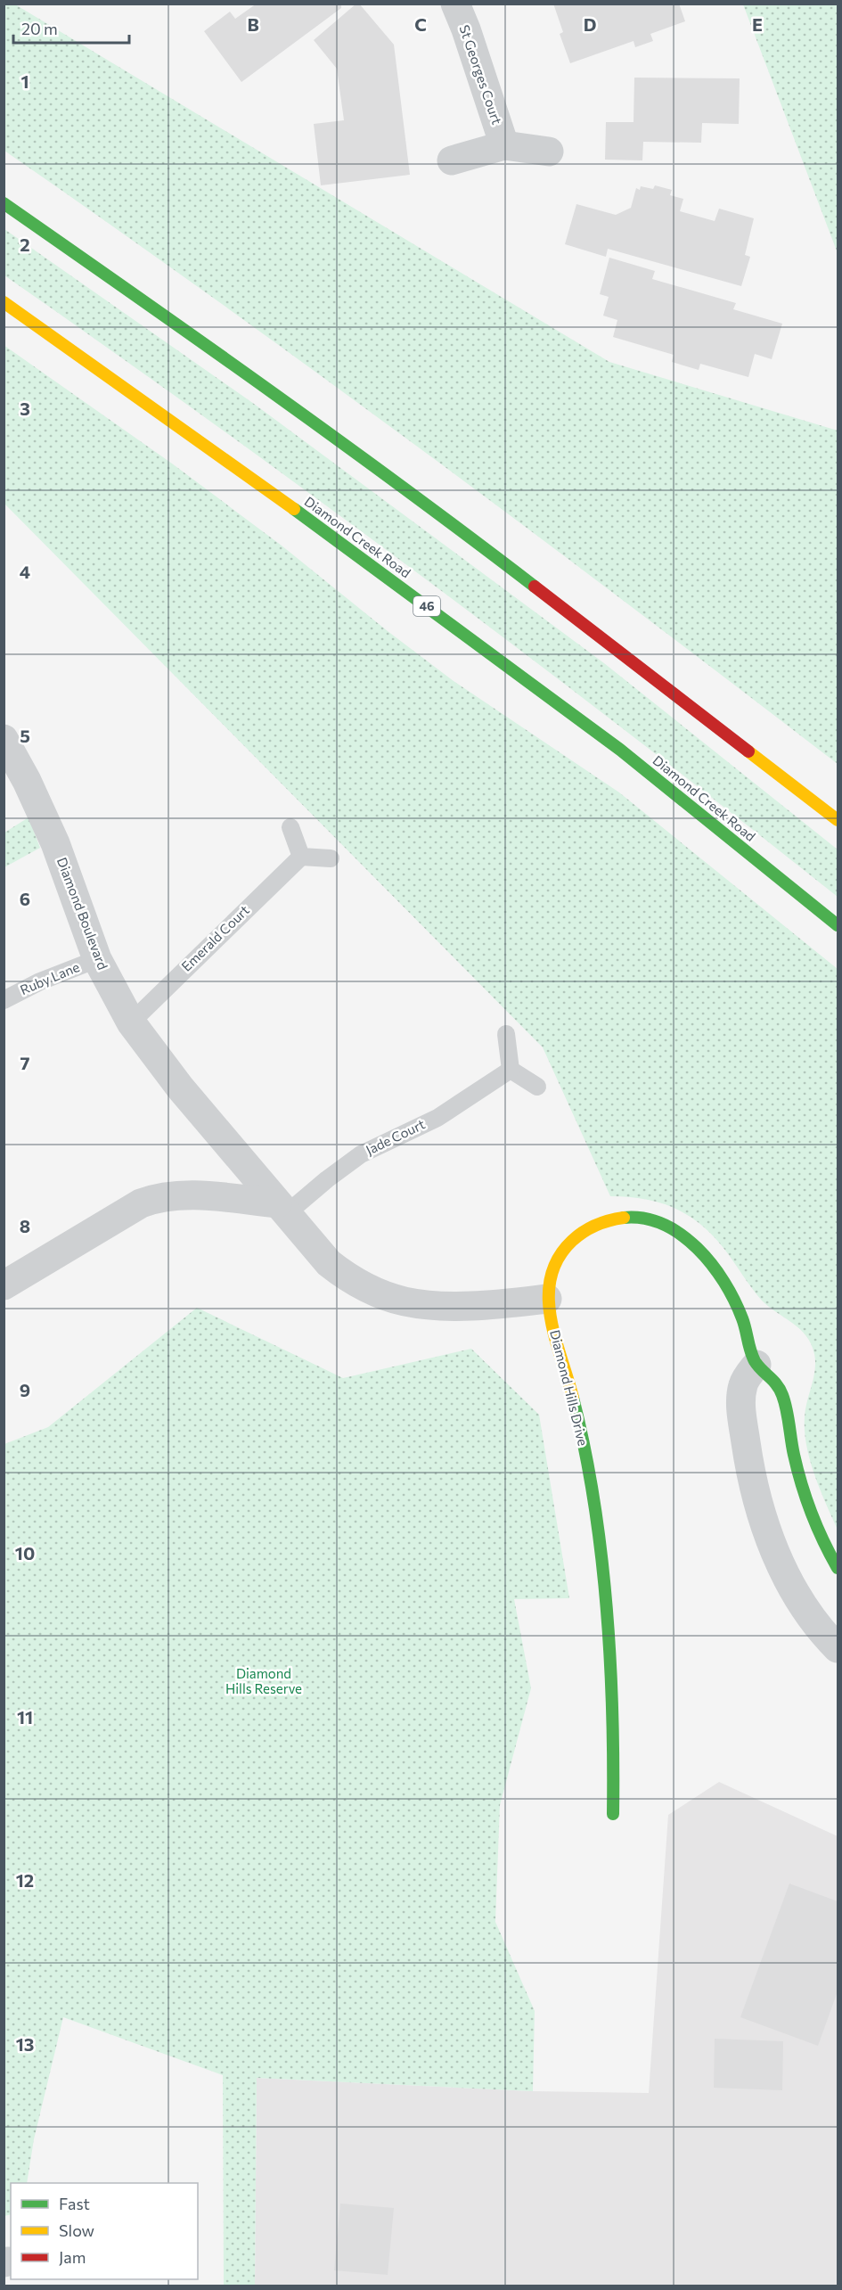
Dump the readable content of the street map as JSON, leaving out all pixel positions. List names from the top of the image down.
{
  "streets": {
    "main road": ["Diamond Creek Road", "46", "Diamond Hills Drive"],
    "street": ["St Georges Court", "Diamond Boulevard"],
    "lane": ["Emerald Court", "Ruby Lane", "Jade Court"]
  },
  "crossings": [
    ["Diamond Boulevard", "Emerald Court"],
    ["Diamond Boulevard", "Ruby Lane"],
    ["Diamond Boulevard", "Jade Court"],
    ["Diamond Boulevard", "Diamond Hills Drive"]
  ],
  "parks": ["Diamond Hills Reserve"],
  "legend": ["Fast", "Slow", "Jam"],
  "scale_bar": "20 m",
  "grid": {
    "columns": [
      "B",
      "C",
      "D",
      "E"
    ],
    "rows": [
      "1",
      "2",
      "3",
      "4",
      "5",
      "6",
      "7",
      "8",
      "9",
      "10",
      "11",
      "12",
      "13"
    ]
  }
}
